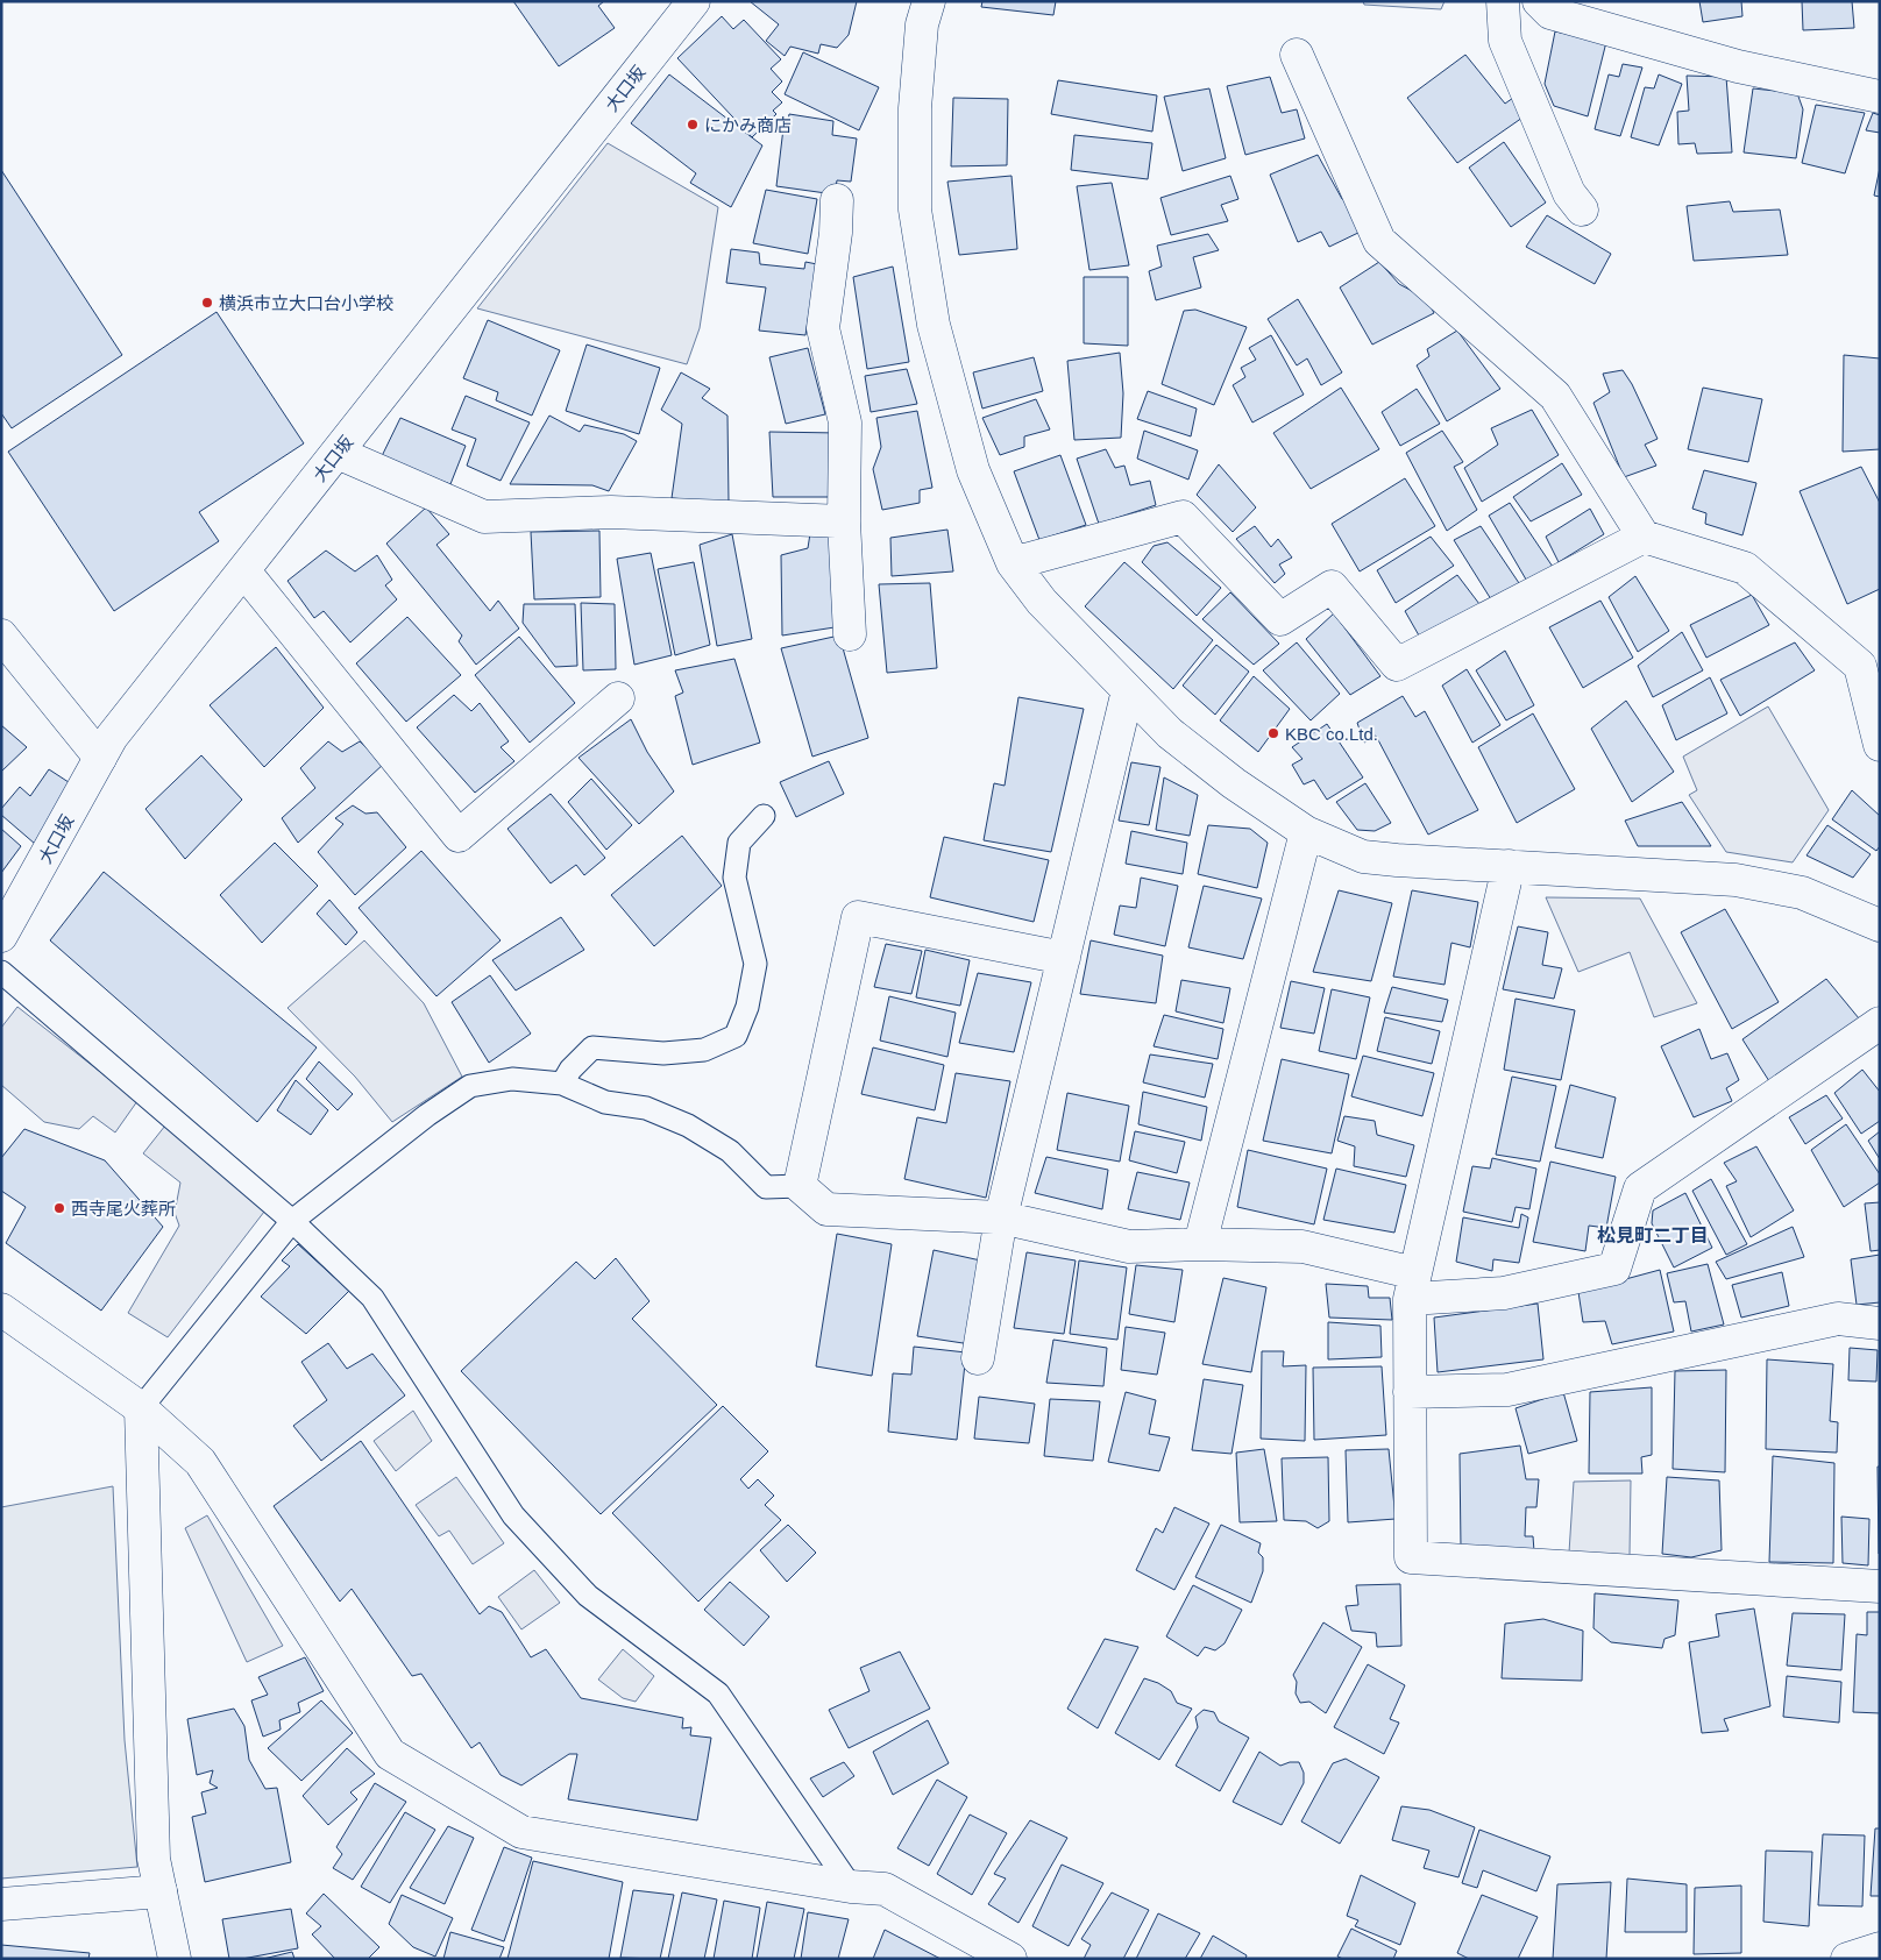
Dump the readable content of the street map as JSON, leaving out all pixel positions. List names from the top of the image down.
{
  "streets": {
    "street": ["大口坂"]
  },
  "districts": ["松見町二丁目"],
  "places": [
    "にかみ商店",
    "横浜市立大口台小学校",
    "KBC co.Ltd.",
    "西寺尾火葬所"
  ]
}
